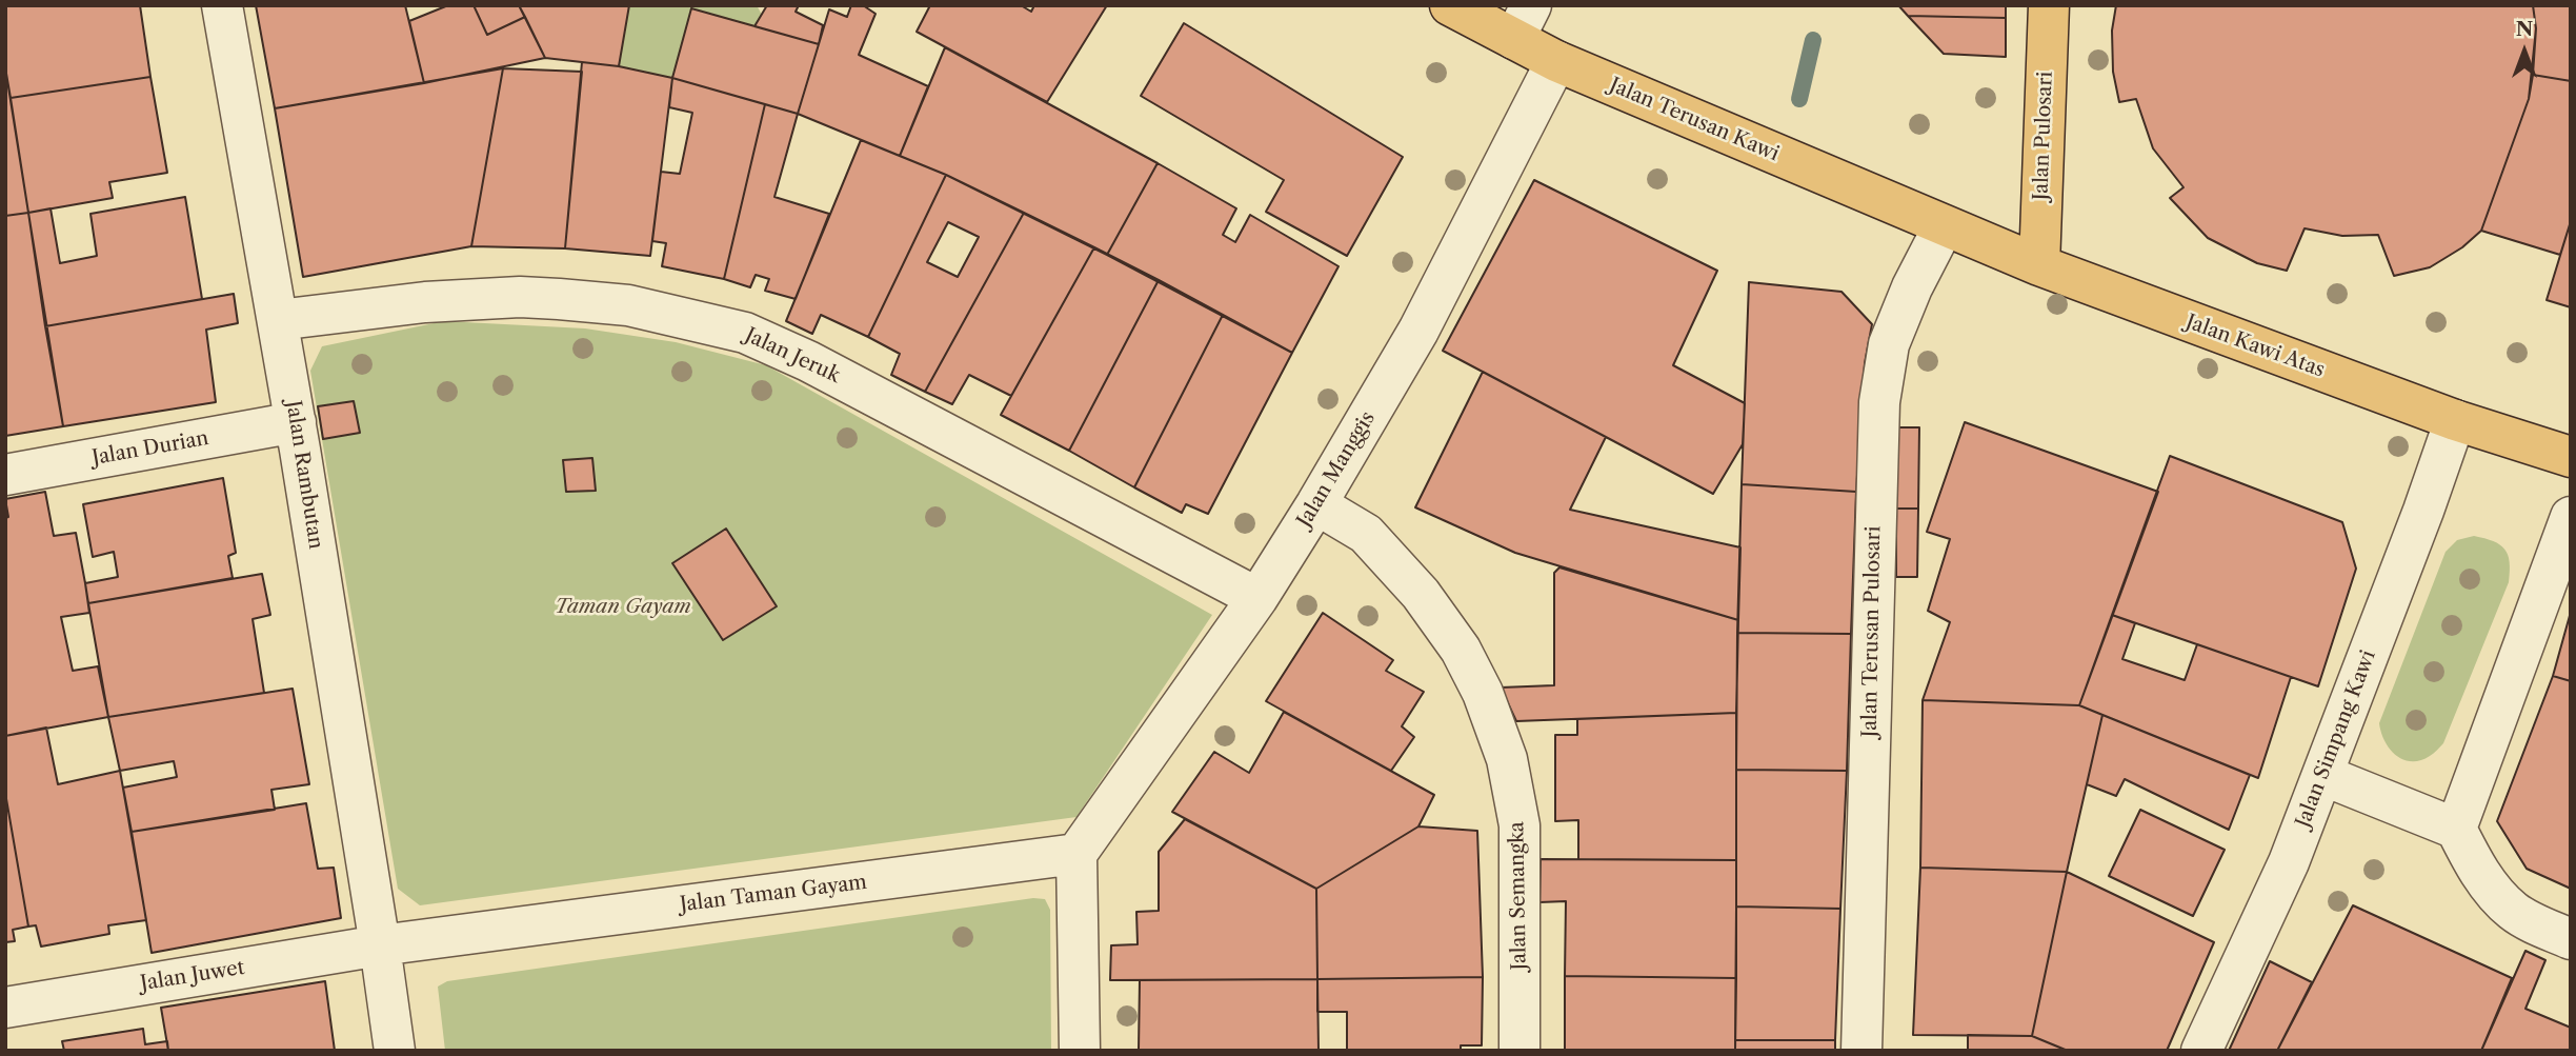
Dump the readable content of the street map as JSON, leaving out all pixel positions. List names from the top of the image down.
{
  "streets": {
    "main road": ["Jalan Terusan Kawi", "Jalan Pulosari", "Jalan Kawi Atas"],
    "street": [
      "Jalan Jeruk",
      "Jalan Durian",
      "Jalan Manggis",
      "Jalan Rambutan",
      "Jalan Terusan Pulosari",
      "Jalan Simpang Kawi",
      "Jalan Taman Gayam",
      "Jalan Semangka",
      "Jalan Juwet"
    ]
  },
  "crossings": [
    ["Jalan Terusan Kawi", "Jalan Kawi Atas"],
    ["Jalan Terusan Kawi", "Jalan Manggis"],
    ["Jalan Terusan Kawi", "Jalan Terusan Pulosari"],
    ["Jalan Pulosari", "Jalan Kawi Atas"],
    ["Jalan Kawi Atas", "Jalan Terusan Pulosari"],
    ["Jalan Kawi Atas", "Jalan Simpang Kawi"],
    ["Jalan Jeruk", "Jalan Manggis"],
    ["Jalan Jeruk", "Jalan Rambutan"],
    ["Jalan Durian", "Jalan Rambutan"],
    ["Jalan Manggis", "Jalan Taman Gayam"],
    ["Jalan Manggis", "Jalan Semangka"],
    ["Jalan Rambutan", "Jalan Taman Gayam"],
    ["Jalan Rambutan", "Jalan Juwet"],
    ["Jalan Taman Gayam", "Jalan Juwet"]
  ],
  "parks": ["Taman Gayam"],
  "north": "top"
}
